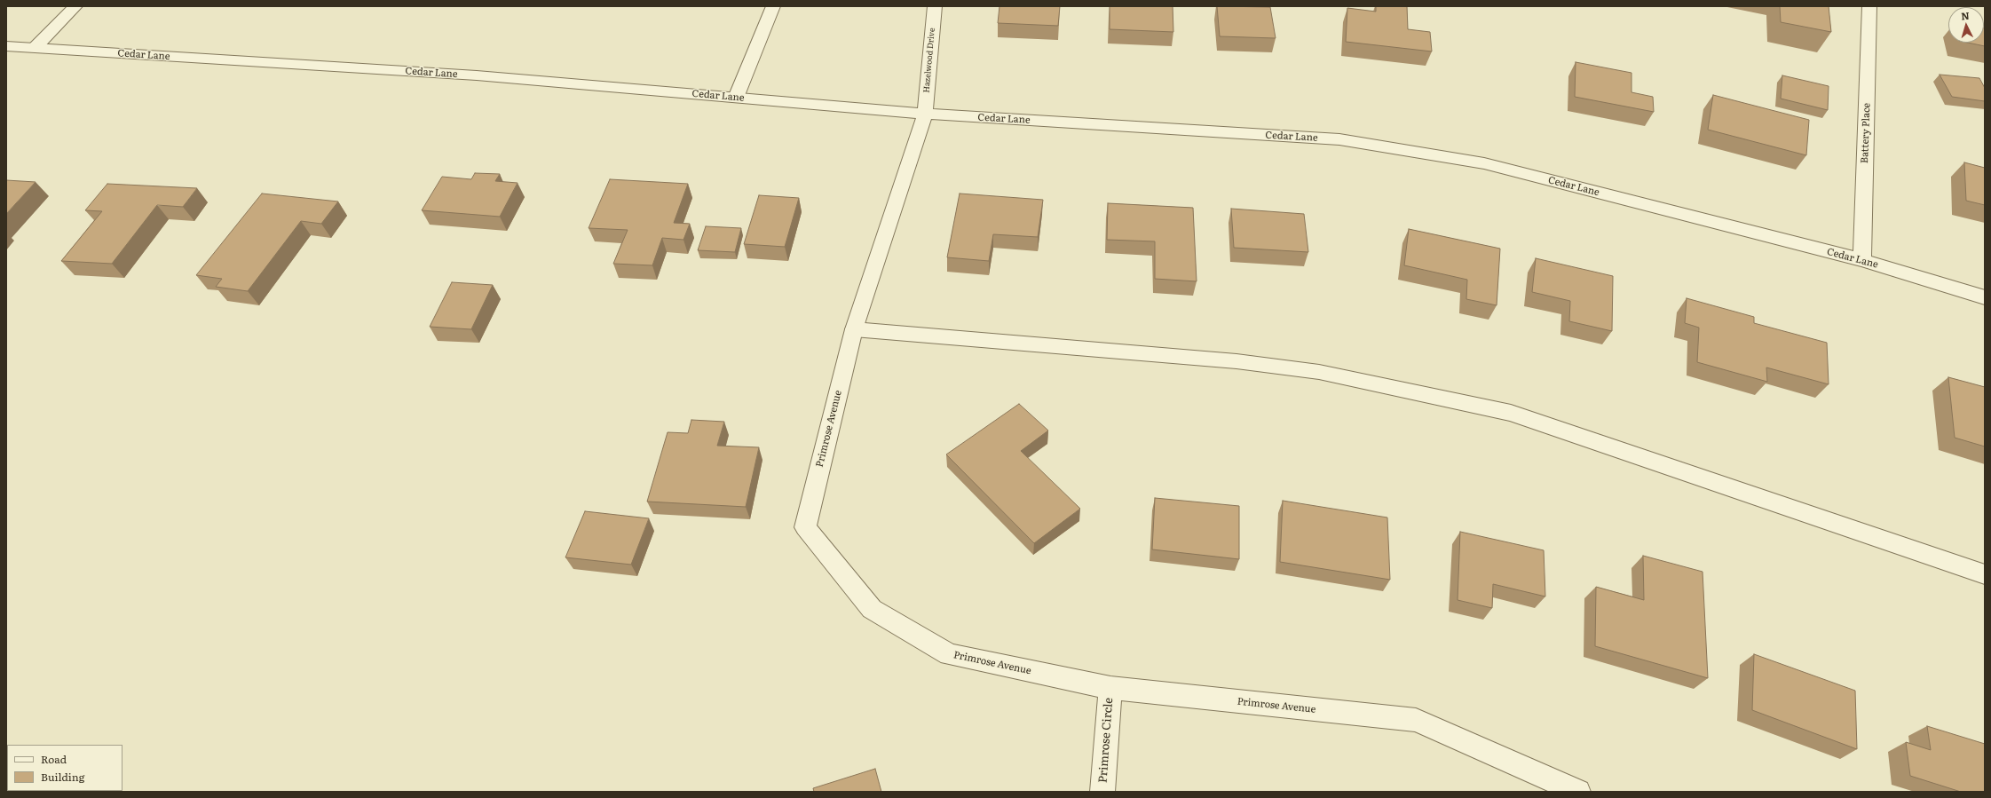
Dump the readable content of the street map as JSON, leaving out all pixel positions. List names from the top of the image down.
{
  "streets": {
    "street": [
      "Cedar Lane",
      "Hazelwood Drive",
      "Battery Place",
      "Primrose Avenue",
      "Primrose Circle"
    ]
  },
  "crossings": [
    ["Cedar Lane", "Hazelwood Drive"],
    ["Cedar Lane", "Battery Place"],
    ["Cedar Lane", "Primrose Avenue"],
    ["Hazelwood Drive", "Primrose Avenue"],
    ["Primrose Avenue", "Primrose Circle"]
  ],
  "legend": ["Road", "Building"],
  "north": "top"
}
